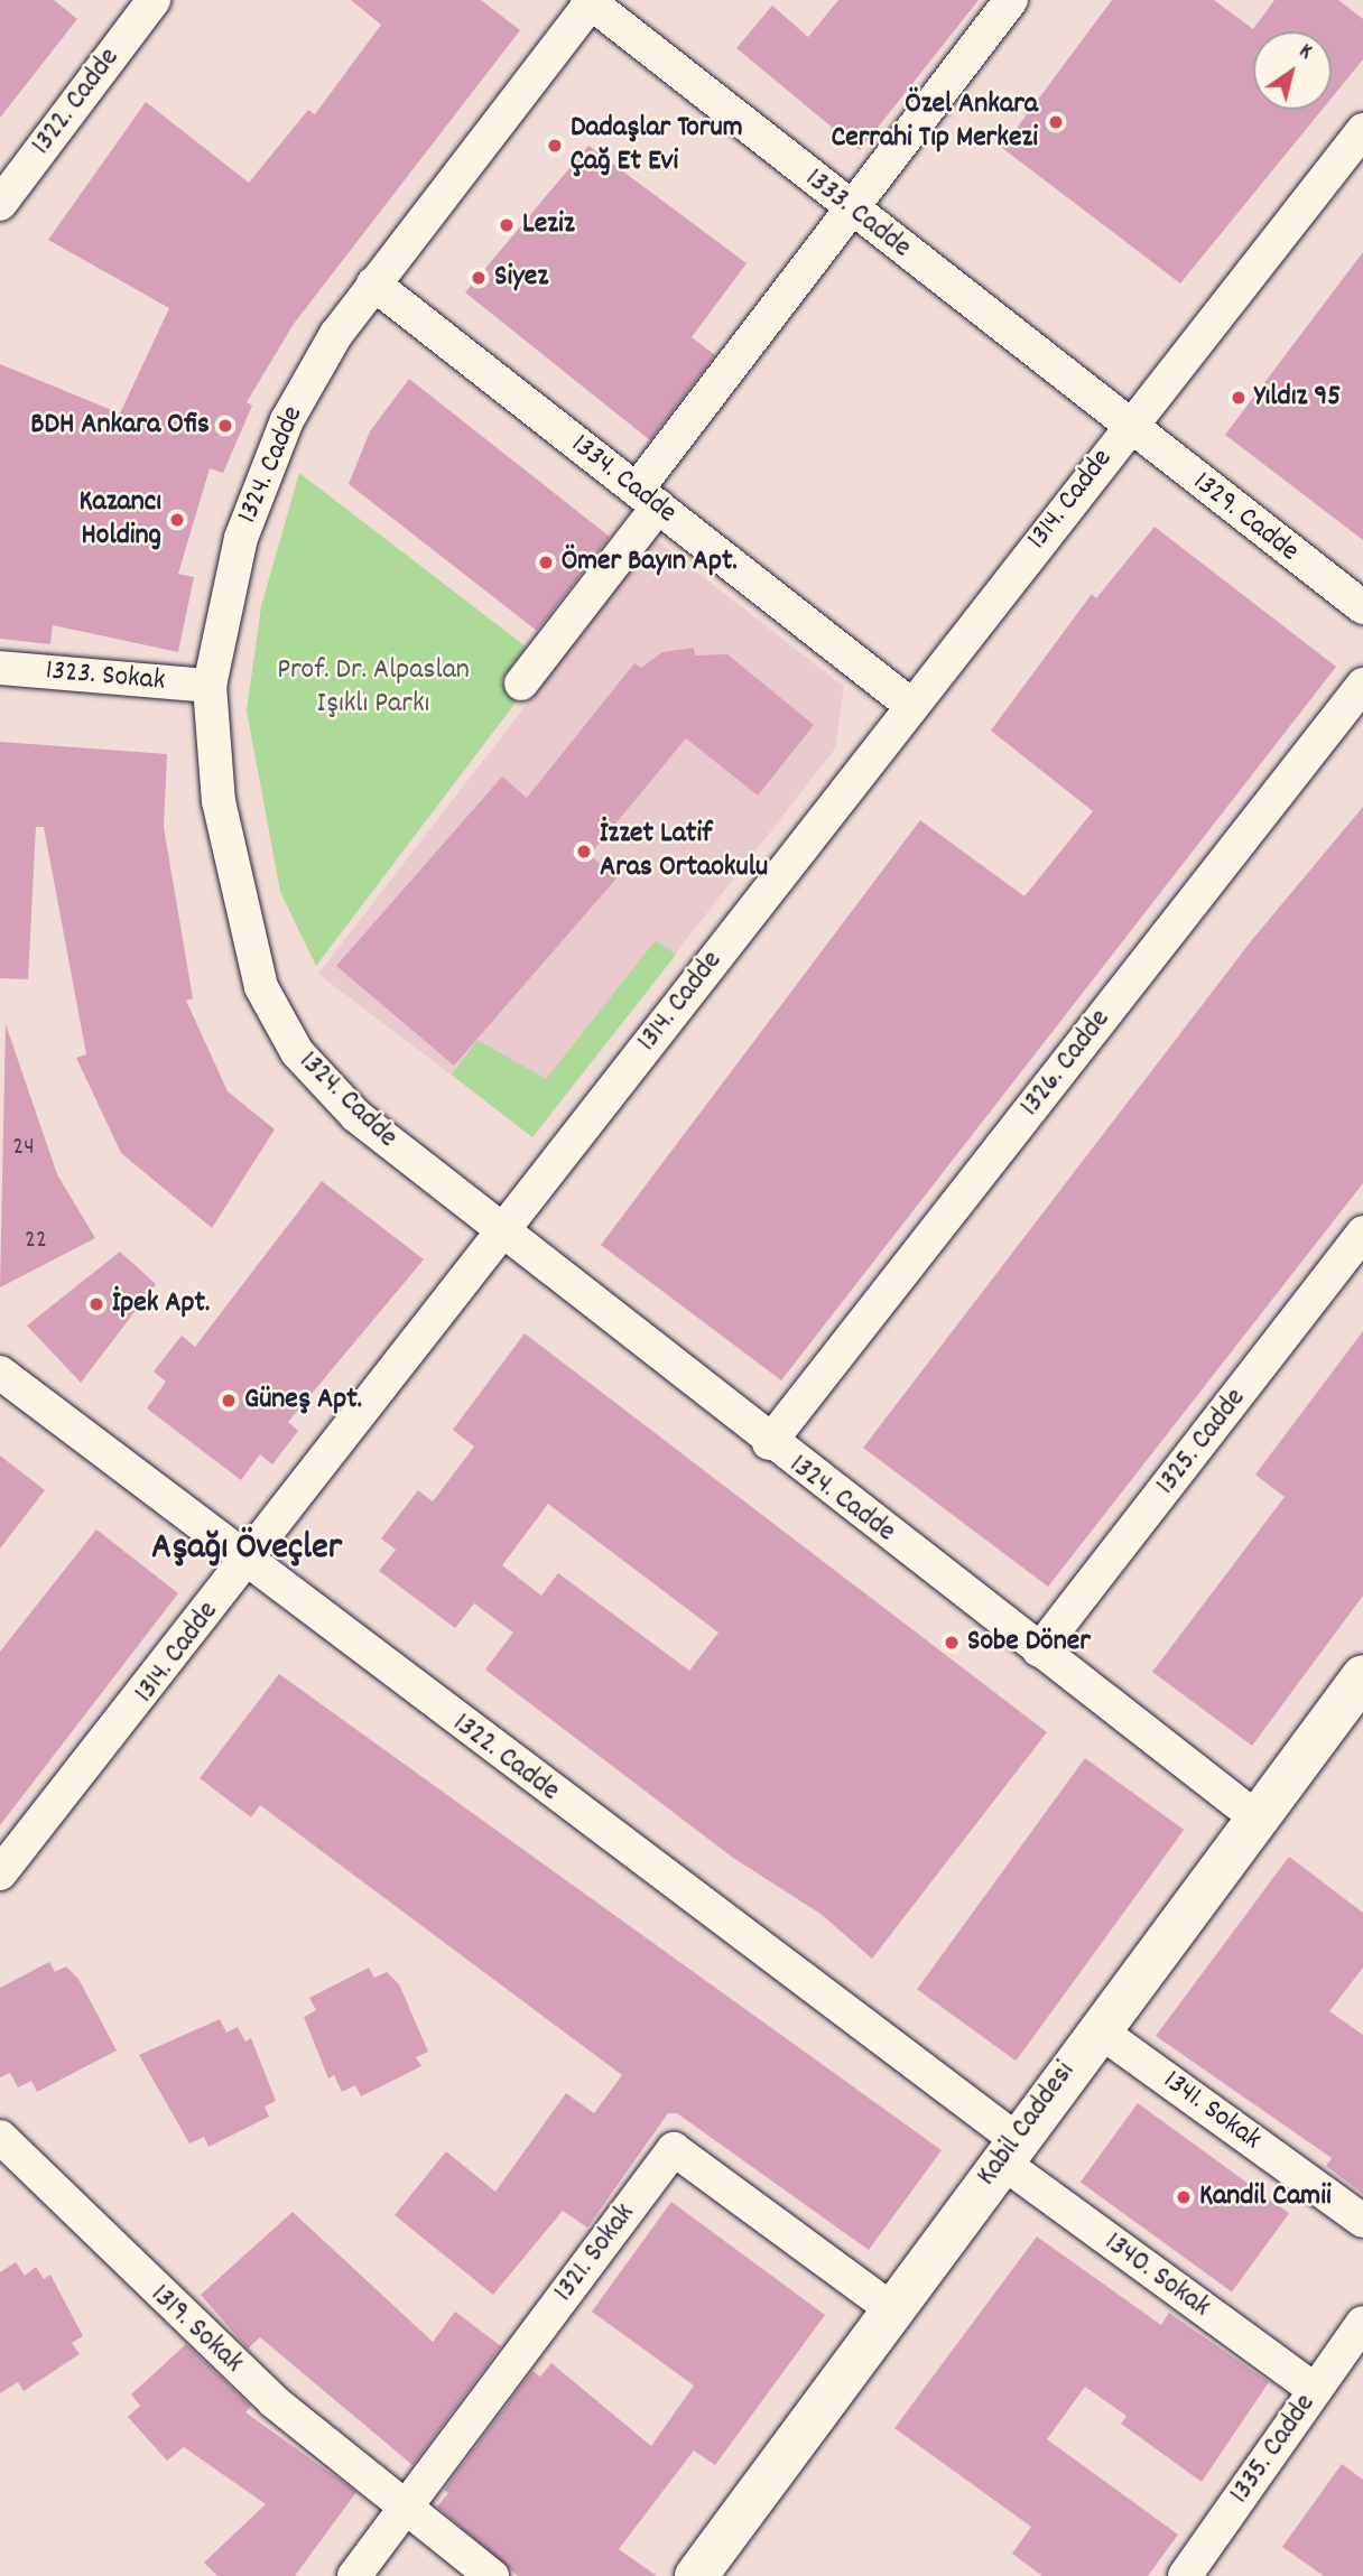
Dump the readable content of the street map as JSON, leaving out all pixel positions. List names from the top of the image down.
{
  "streets": {
    "main road": ["Kabil Caddesi"],
    "street": [
      "1322. Cadde",
      "1333. Cadde",
      "1324. Cadde",
      "1334. Cadde",
      "1314. Cadde",
      "1329. Cadde",
      "1323. Sokak",
      "1326. Cadde",
      "1325. Cadde",
      "1341. Sokak",
      "1321. Sokak",
      "1340. Sokak",
      "1319. Sokak",
      "1335. Cadde"
    ]
  },
  "crossings": [
    ["1322. Cadde", "1314. Cadde"],
    ["1322. Cadde", "Kabil Caddesi"],
    ["1322. Cadde", "1340. Sokak"],
    ["1333. Cadde", "1324. Cadde"],
    ["1333. Cadde", "1314. Cadde"],
    ["1333. Cadde", "1329. Cadde"],
    ["1324. Cadde", "1334. Cadde"],
    ["1324. Cadde", "1314. Cadde"],
    ["1324. Cadde", "1323. Sokak"],
    ["1324. Cadde", "1326. Cadde"],
    ["1324. Cadde", "1325. Cadde"],
    ["1324. Cadde", "Kabil Caddesi"],
    ["1334. Cadde", "1314. Cadde"],
    ["1314. Cadde", "1329. Cadde"],
    ["1341. Sokak", "Kabil Caddesi"],
    ["Kabil Caddesi", "1321. Sokak"],
    ["Kabil Caddesi", "1340. Sokak"],
    ["1321. Sokak", "1319. Sokak"],
    ["1340. Sokak", "1335. Cadde"]
  ],
  "districts": ["Aşağı Öveçler"],
  "parks": ["Prof. Dr. Alpaslan Işıklı Parkı"],
  "places": [
    "Özel Ankara Cerrahi Tıp Merkezi",
    "Dadaşlar Torum Çağ Et Evi",
    "Leziz",
    "Siyez",
    "Yıldız 95",
    "BDH Ankara Ofis",
    "Kazancı Holding",
    "Ömer Bayın Apt.",
    "İzzet Latif Aras Ortaokulu",
    "İpek Apt.",
    "Güneş Apt.",
    "Sobe Döner",
    "Kandil Camii"
  ],
  "house_numbers": ["24", "22"],
  "north": "top right"
}
